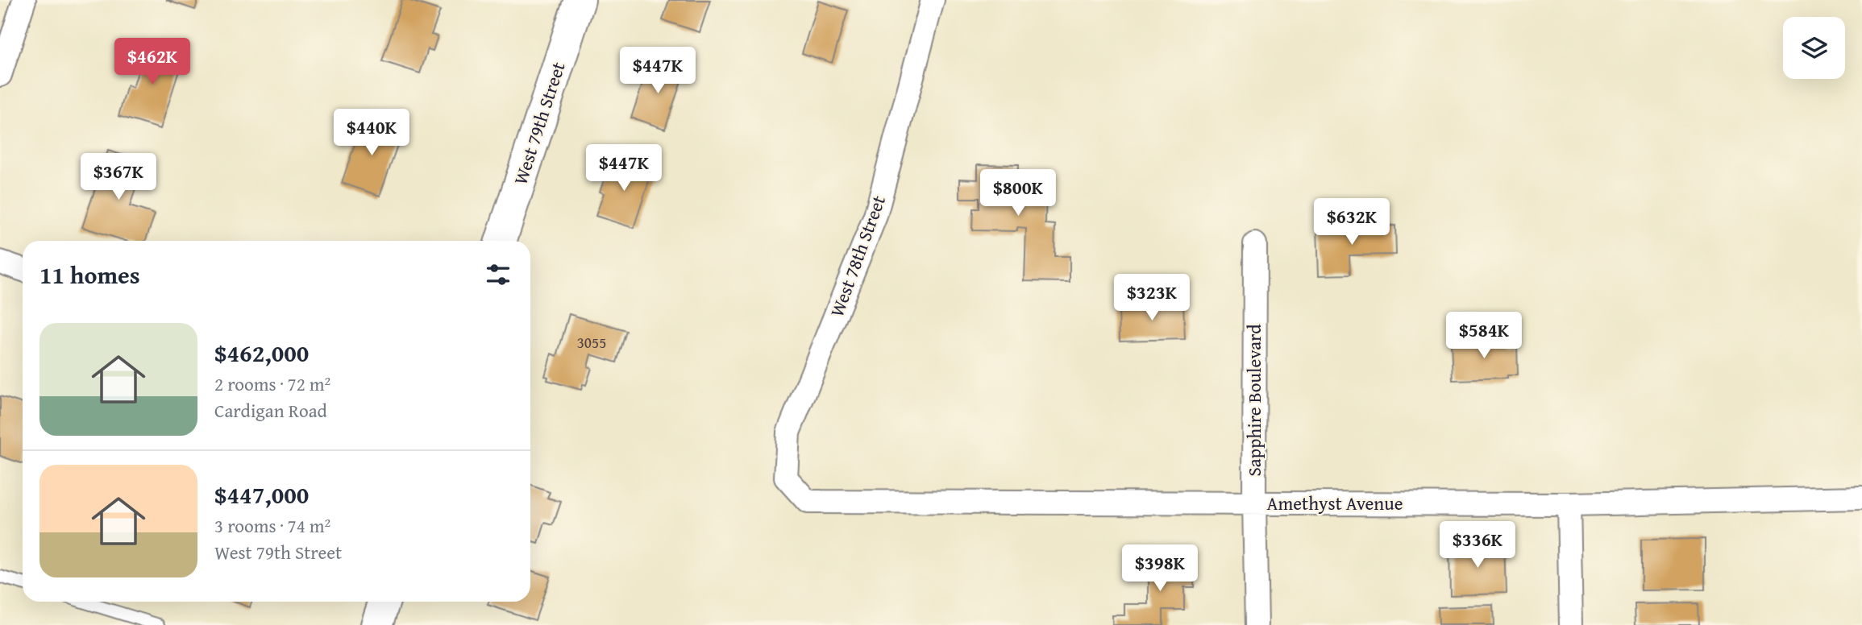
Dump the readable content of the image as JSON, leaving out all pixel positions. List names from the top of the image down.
{
  "streets": {
    "main road": ["West 79th Street"],
    "street": ["West 78th Street", "Sapphire Boulevard", "Amethyst Avenue"]
  },
  "crossings": [
    ["West 78th Street", "Amethyst Avenue"],
    ["Sapphire Boulevard", "Amethyst Avenue"]
  ],
  "house_numbers": ["3055"],
  "page": {
    "price": [
      "$462K",
      "$447K",
      "$440K",
      "$447K",
      "$367K",
      "$800K",
      "$632K",
      "$323K",
      "$584K",
      "$336K",
      "$398K"
    ],
    "heading": "11 homes",
    "list": [
      {
        "name": "$462,000",
        "note": "2 rooms · 72 m² · Cardigan Road"
      },
      {
        "name": "$447,000",
        "note": "3 rooms · 74 m² · West 79th Street"
      }
    ]
  }
}
